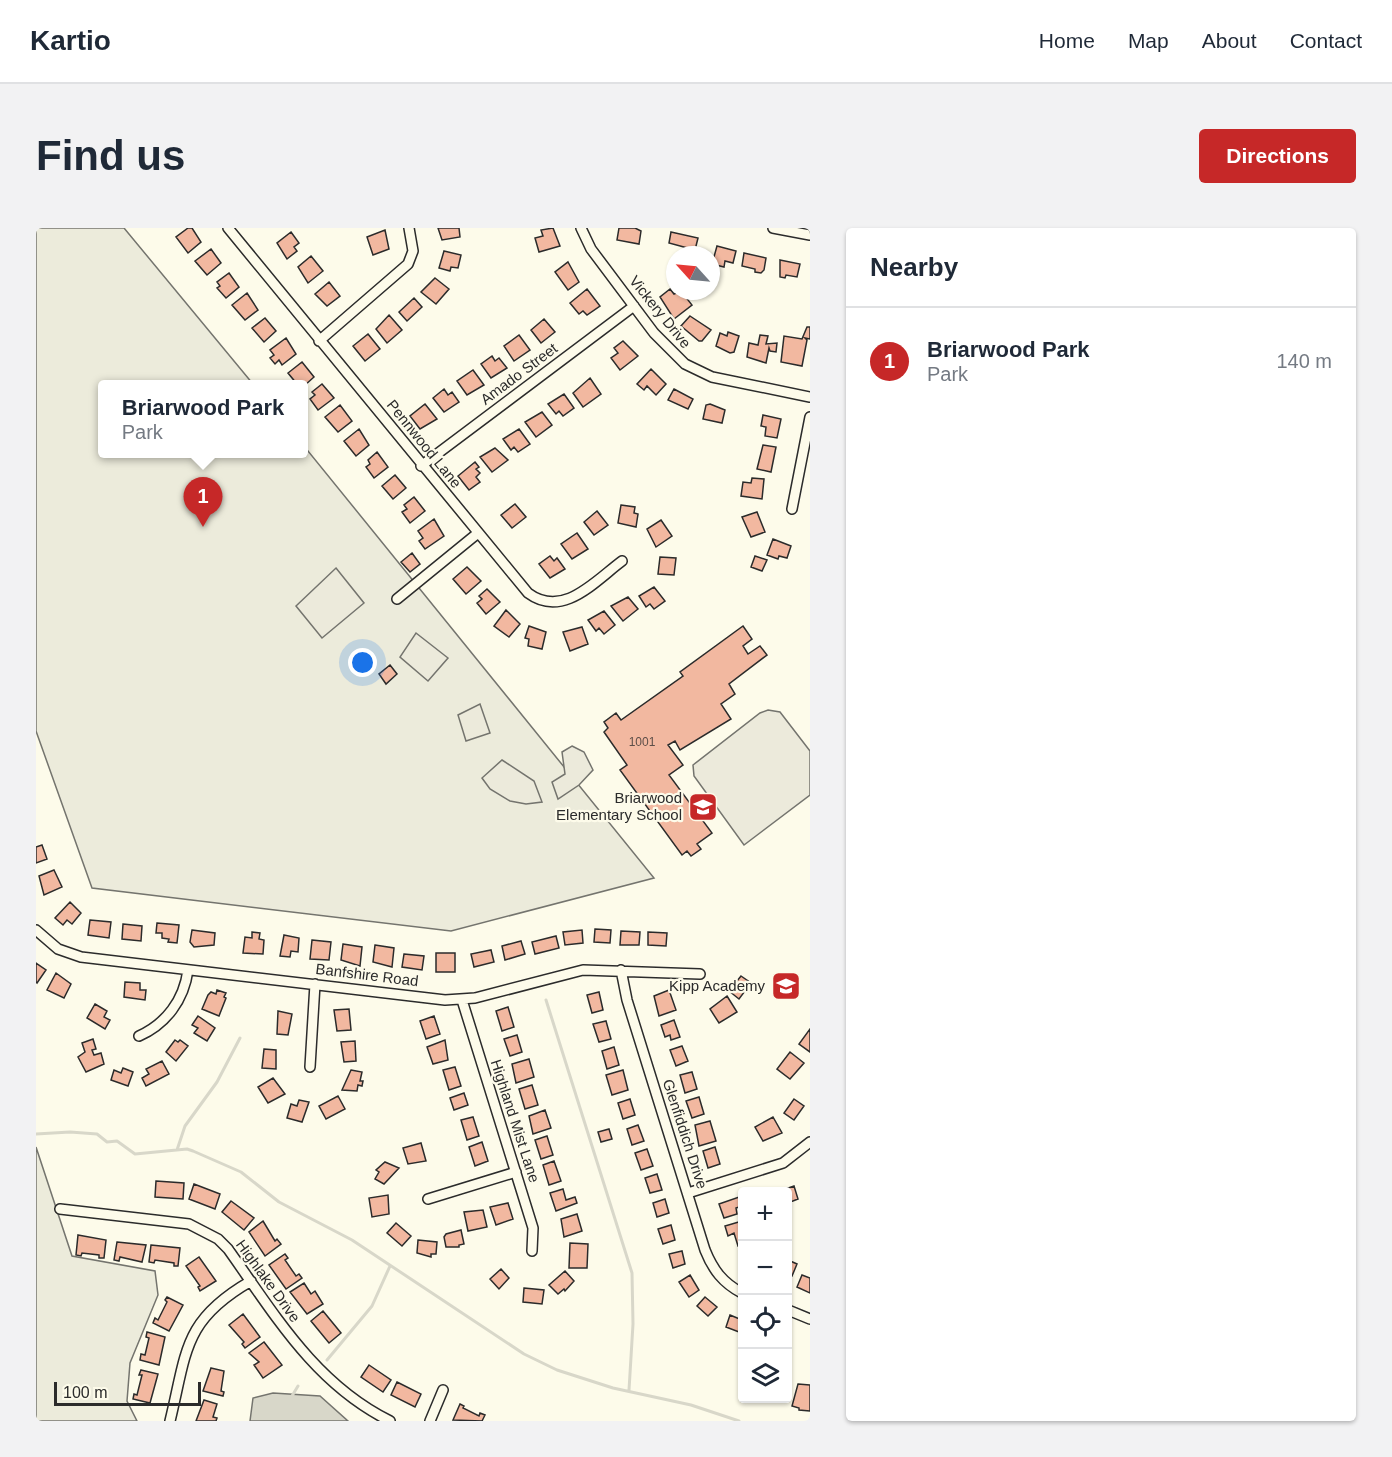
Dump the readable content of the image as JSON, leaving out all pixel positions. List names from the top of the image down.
{
  "streets": {
    "street": [
      "Vickery Drive",
      "Amado Street",
      "Pennwood Lane",
      "Banfshire Road",
      "Highland Mist Lane",
      "Glenfiddich Drive",
      "Highlake Drive"
    ]
  },
  "crossings": [
    ["Vickery Drive", "Amado Street"],
    ["Amado Street", "Pennwood Lane"],
    ["Banfshire Road", "Highland Mist Lane"],
    ["Banfshire Road", "Glenfiddich Drive"]
  ],
  "places": {
    "school or university": ["Briarwood Elementary School", "Kipp Academy"]
  },
  "house_numbers": ["1001"],
  "scale_bar": "100 m",
  "north": "top left",
  "page": {
    "header": "Kartio",
    "nav": [
      "Home",
      "Map",
      "About",
      "Contact"
    ],
    "buttons": "Directions",
    "title": "Find us",
    "heading": "Nearby",
    "list": [
      {
        "mark": "1",
        "name": "Briarwood Park",
        "note": "Park",
        "value": "140 m"
      }
    ],
    "popup": ["Briarwood Park", "Park"],
    "pins": "1",
    "map_buttons": ["+", "−"],
    "scale": "100 m"
  }
}
